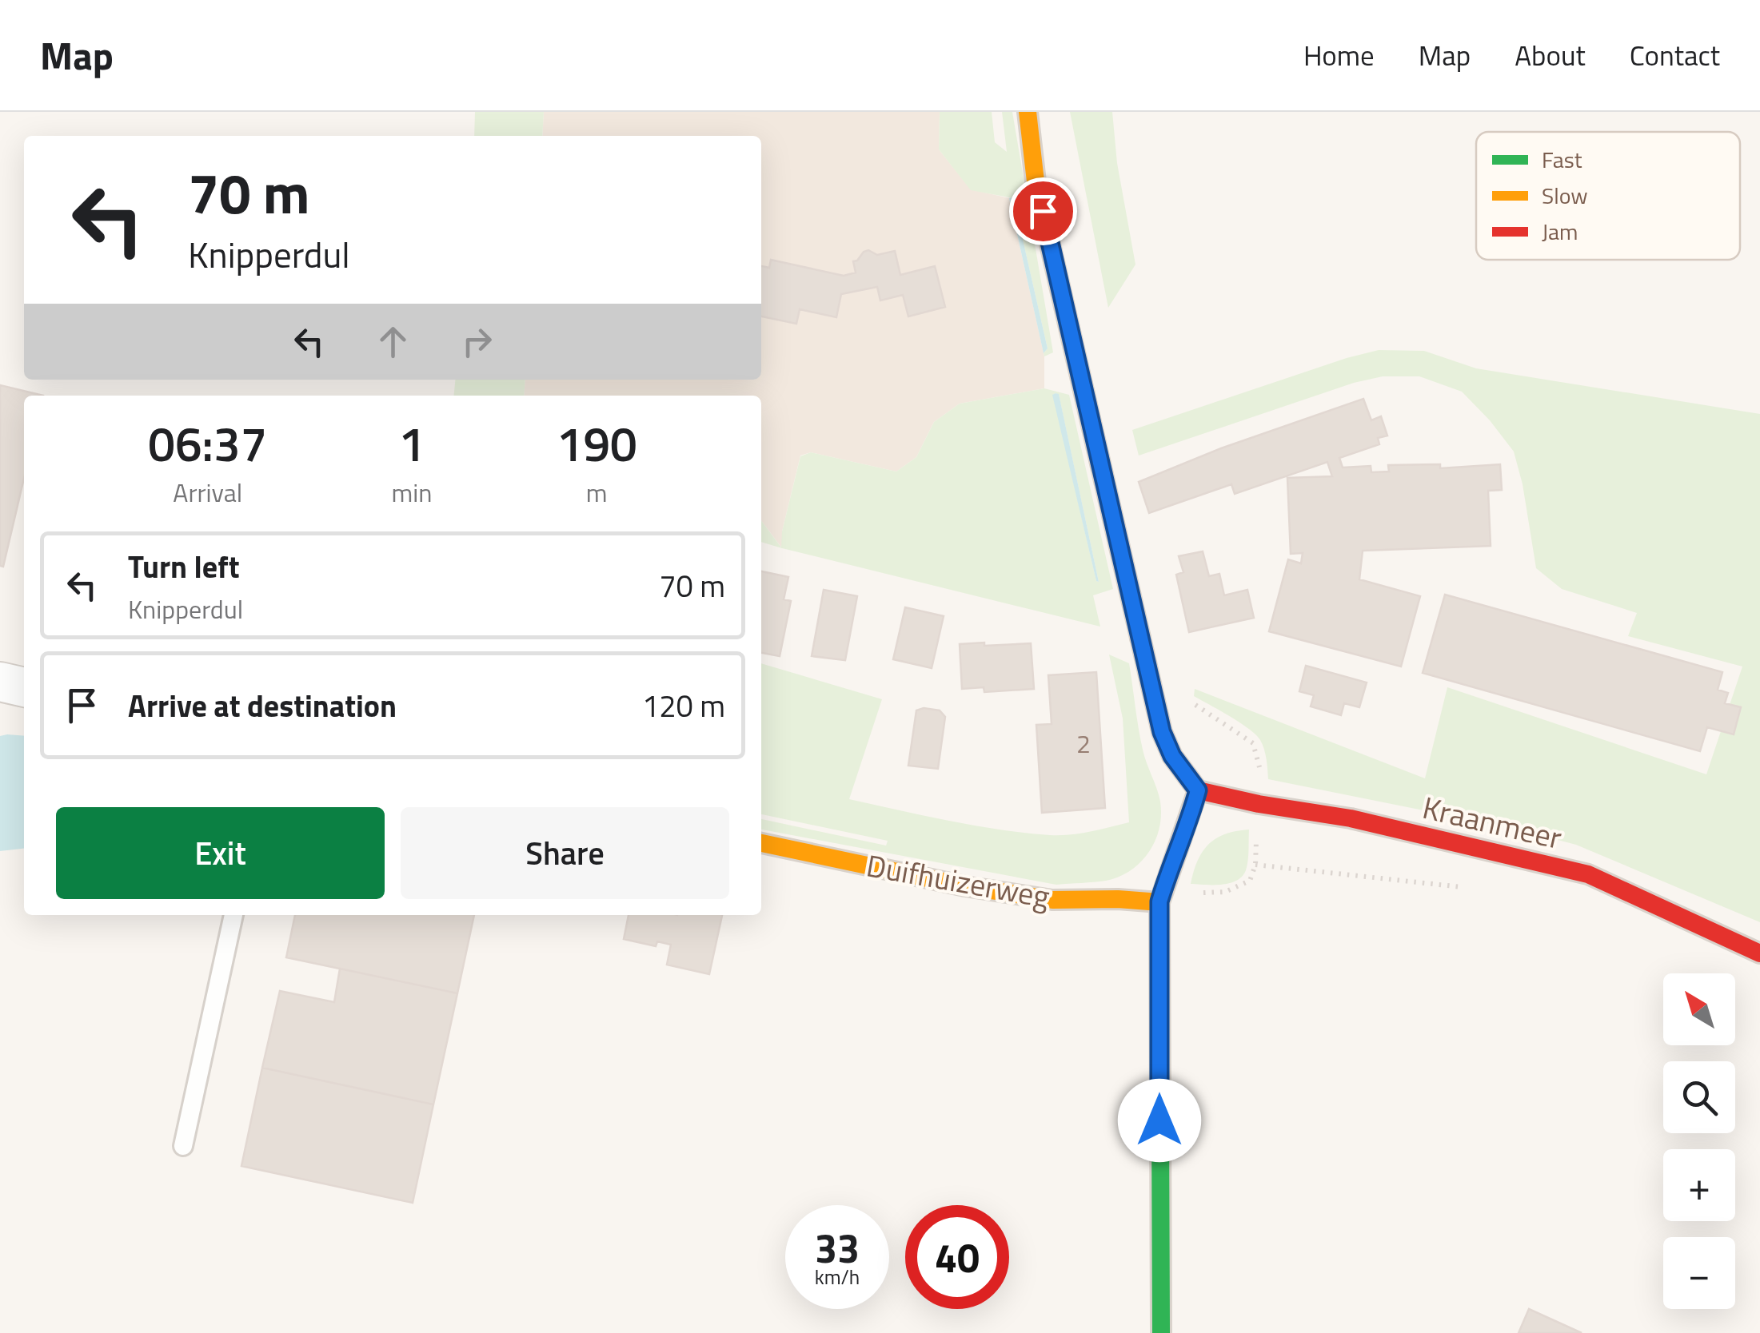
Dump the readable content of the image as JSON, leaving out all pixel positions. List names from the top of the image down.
{
  "streets": {
    "street": ["Kraanmeer", "Duifhuizerweg"]
  },
  "house_numbers": ["2"],
  "legend": ["Fast", "Slow", "Jam"],
  "north": "top left",
  "page": {
    "header": "Map",
    "nav": [
      "Home",
      "Map",
      "About",
      "Contact"
    ],
    "turn": ["70 m", "Knipperdul"],
    "eta": [
      "06:37",
      "Arrival",
      "1",
      "min",
      "190",
      "m"
    ],
    "list": [
      {
        "name": "Turn left",
        "note": "Knipperdul",
        "value": "70 m"
      },
      {
        "name": "Arrive at destination",
        "value": "120 m"
      }
    ],
    "buttons": ["Exit", "Share"],
    "map_buttons": ["+", "−"],
    "speed": "33 km/h",
    "limit": "40"
  }
}
